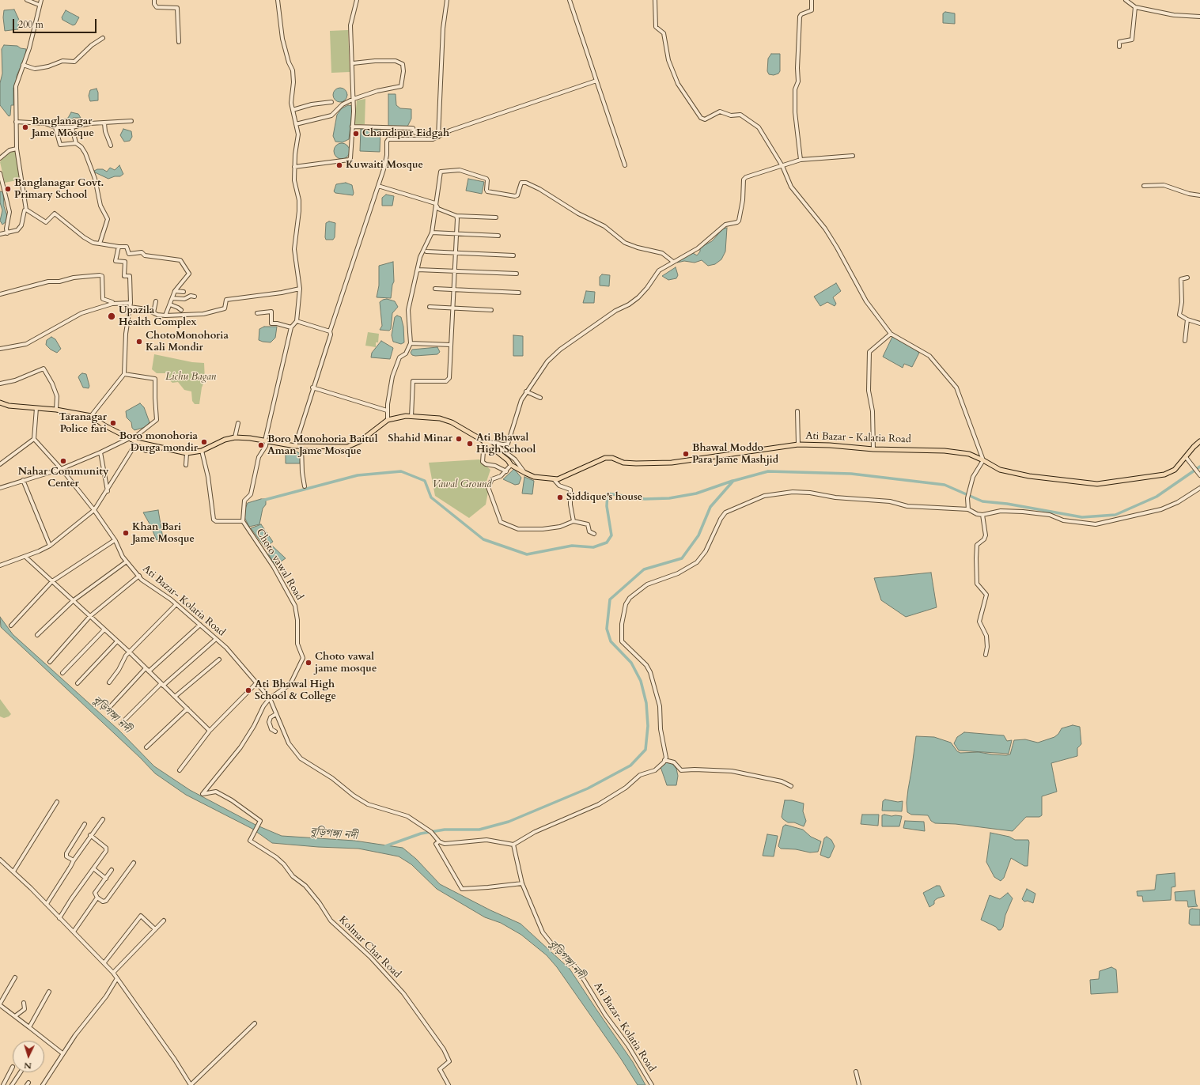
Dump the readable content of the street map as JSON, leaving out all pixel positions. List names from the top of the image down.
{
  "streets": {
    "main road": ["Ati Bazar - Kalatia Road"],
    "street": ["Choto vawal Road", "Ati Bazar- Kolatia Road", "Kolmar Char Road"]
  },
  "crossings": [
    ["Choto vawal Road", "Ati Bazar- Kolatia Road"],
    ["Choto vawal Road", "Kolmar Char Road"]
  ],
  "water": ["বুড়িগঙ্গা নদী"],
  "parks": ["Lichu Bagan", "Vawal Ground"],
  "places": [
    "Banglanagar Jame Mosque",
    "Chandipur Eidgah",
    "Kuwaiti Mosque",
    "Banglanagar Govt. Primary School",
    "Upazila Health Complex",
    "ChotoMonohoria Kali Mondir",
    "Taranagar Police fari",
    "Shahid Minar",
    "Boro monohoria Durga mondir",
    "Ati Bhawal High School",
    "Boro Monohoria Baitul Aman Jame Mosque",
    "Bhawal Moddo Para Jame Mashjid",
    "Nahar Community Center",
    "Siddique's house",
    "Khan Bari Jame Mosque",
    "Choto vawal jame mosque",
    "Ati Bhawal High School & College"
  ],
  "scale_bar": "200 m",
  "north": "bottom"
}
